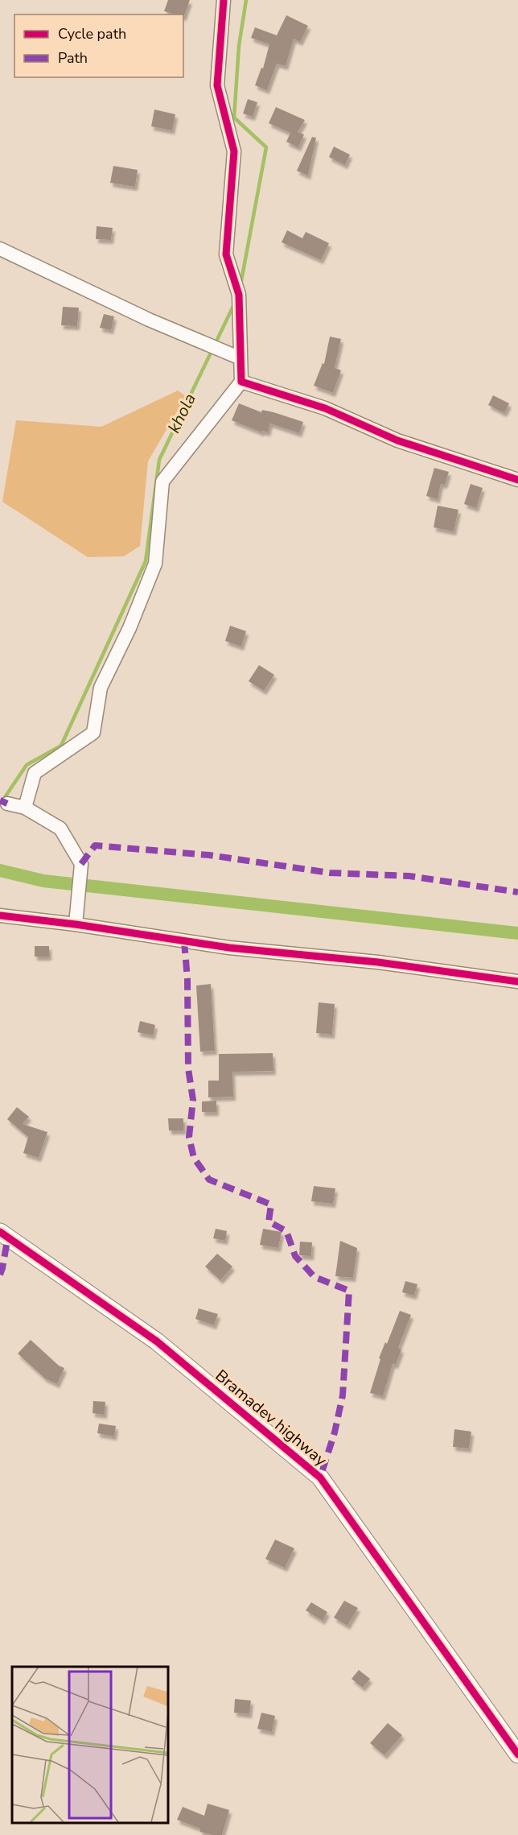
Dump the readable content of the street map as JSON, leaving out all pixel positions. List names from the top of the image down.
{
  "streets": {
    "street": ["Bramadev highway"]
  },
  "water": ["khola"],
  "legend": ["Cycle path", "Path"]
}
